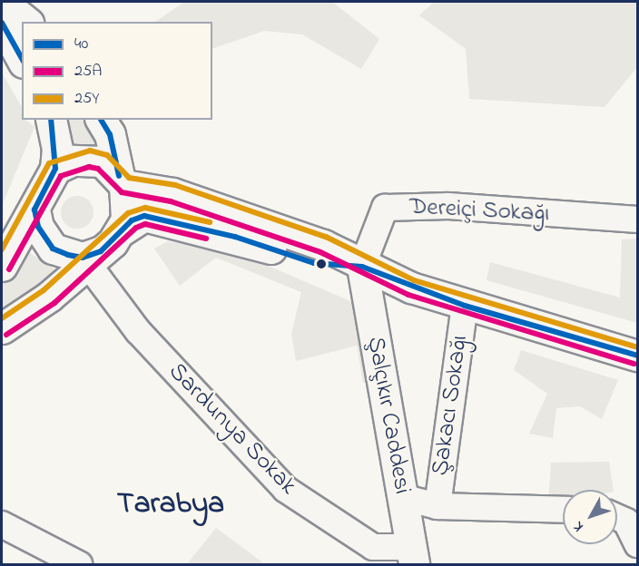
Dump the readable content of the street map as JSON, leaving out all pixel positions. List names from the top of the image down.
{
  "streets": {
    "main road": ["Şalçıkır Caddesi"],
    "street": ["Dereiçi Sokağı", "Şakacı Sokağı", "Sardunya Sokak"]
  },
  "crossings": [
    ["Dereiçi Sokağı", "Şalçıkır Caddesi"],
    ["Şalçıkır Caddesi", "Sardunya Sokak"]
  ],
  "districts": ["Tarabya"],
  "lines": ["transit line 40", "transit line 25Y", "transit line 25A"],
  "legend": ["40", "25A", "25Y"],
  "north": "bottom left"
}
